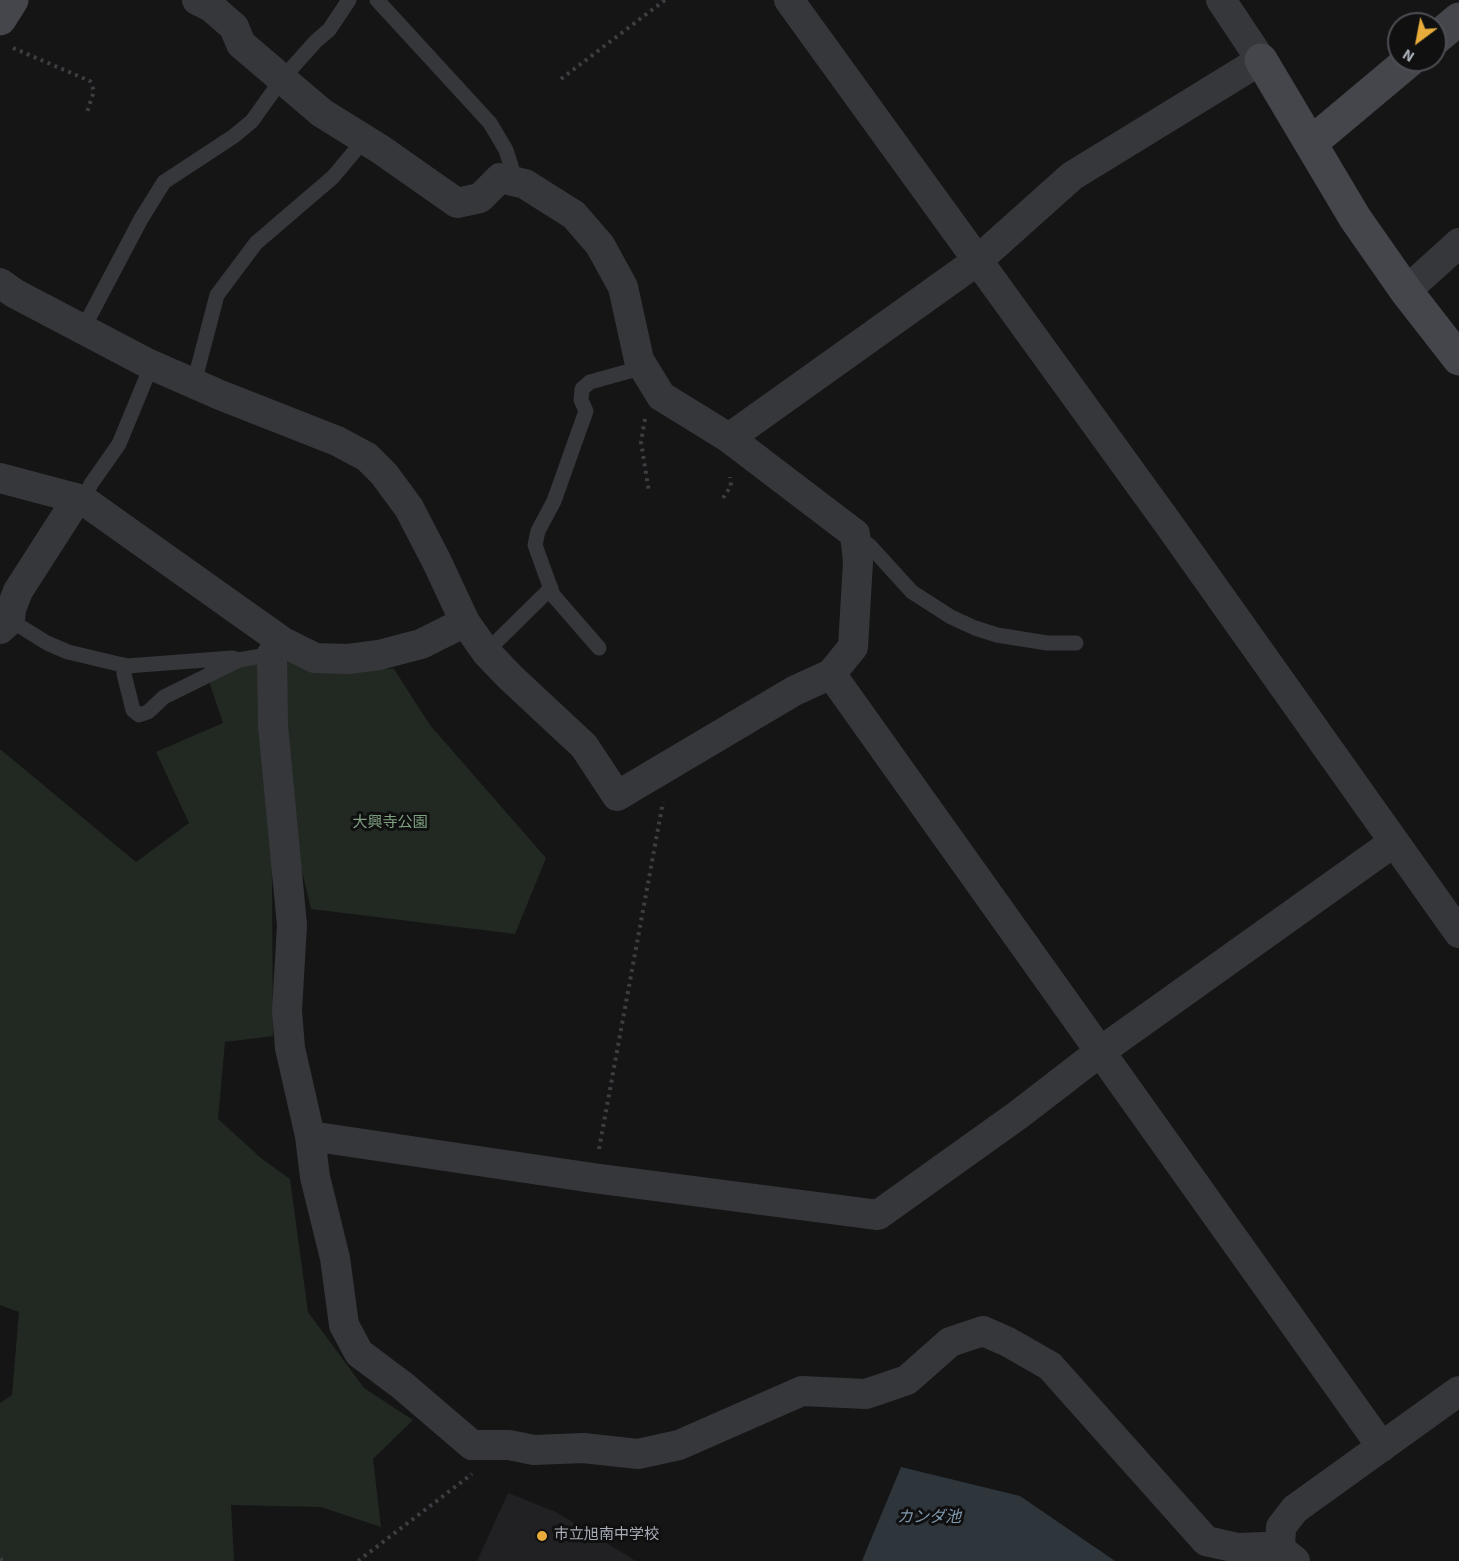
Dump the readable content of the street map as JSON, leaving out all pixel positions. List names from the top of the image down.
{
  "water": ["カンダ池"],
  "parks": ["大興寺公園"],
  "places": ["市立旭南中学校"],
  "north": "bottom left"
}
